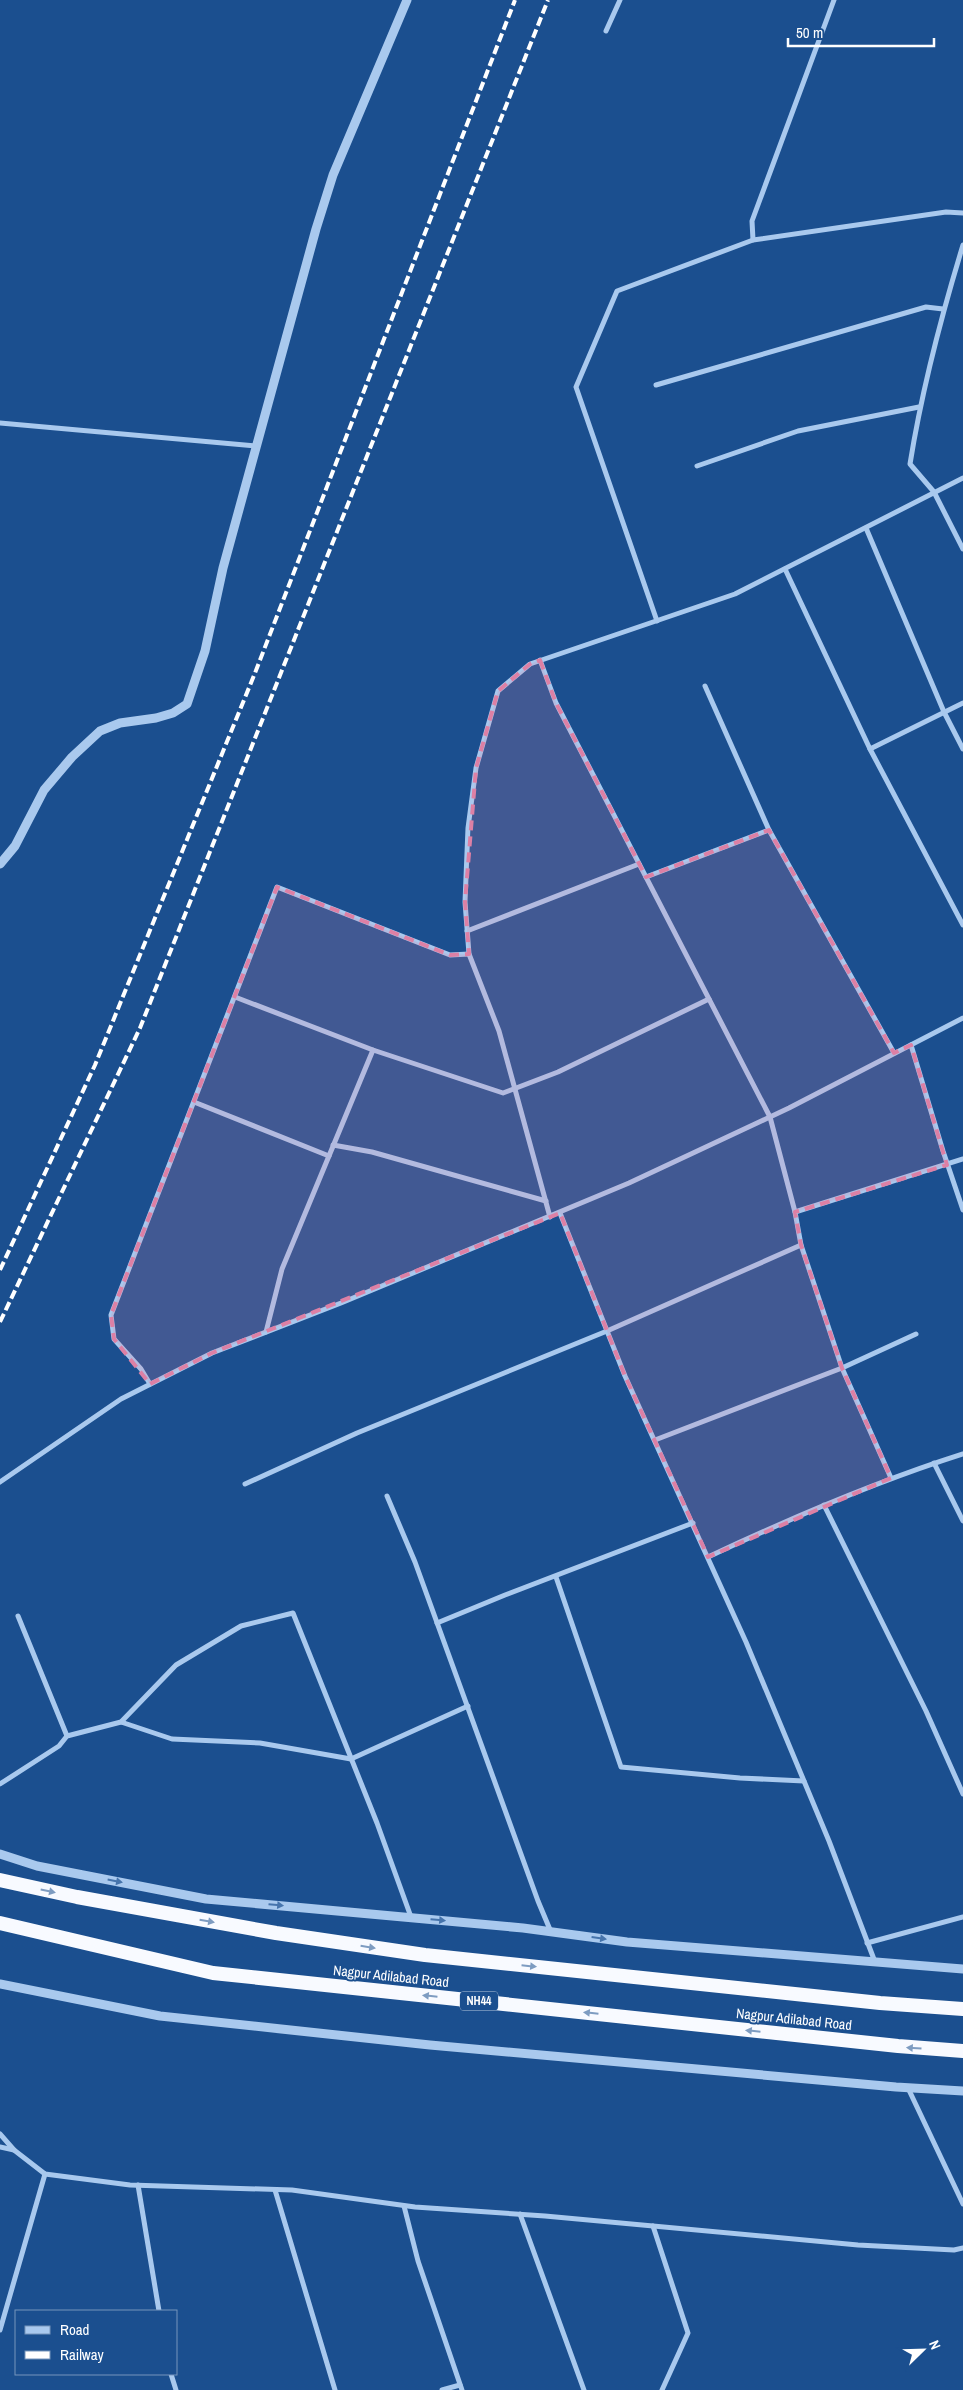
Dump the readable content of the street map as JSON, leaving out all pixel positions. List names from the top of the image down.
{
  "streets": {
    "highway": ["Nagpur Adilabad Road", "NH44"]
  },
  "legend": ["Road", "Railway"],
  "scale_bar": "50 m",
  "north": "top right"
}
